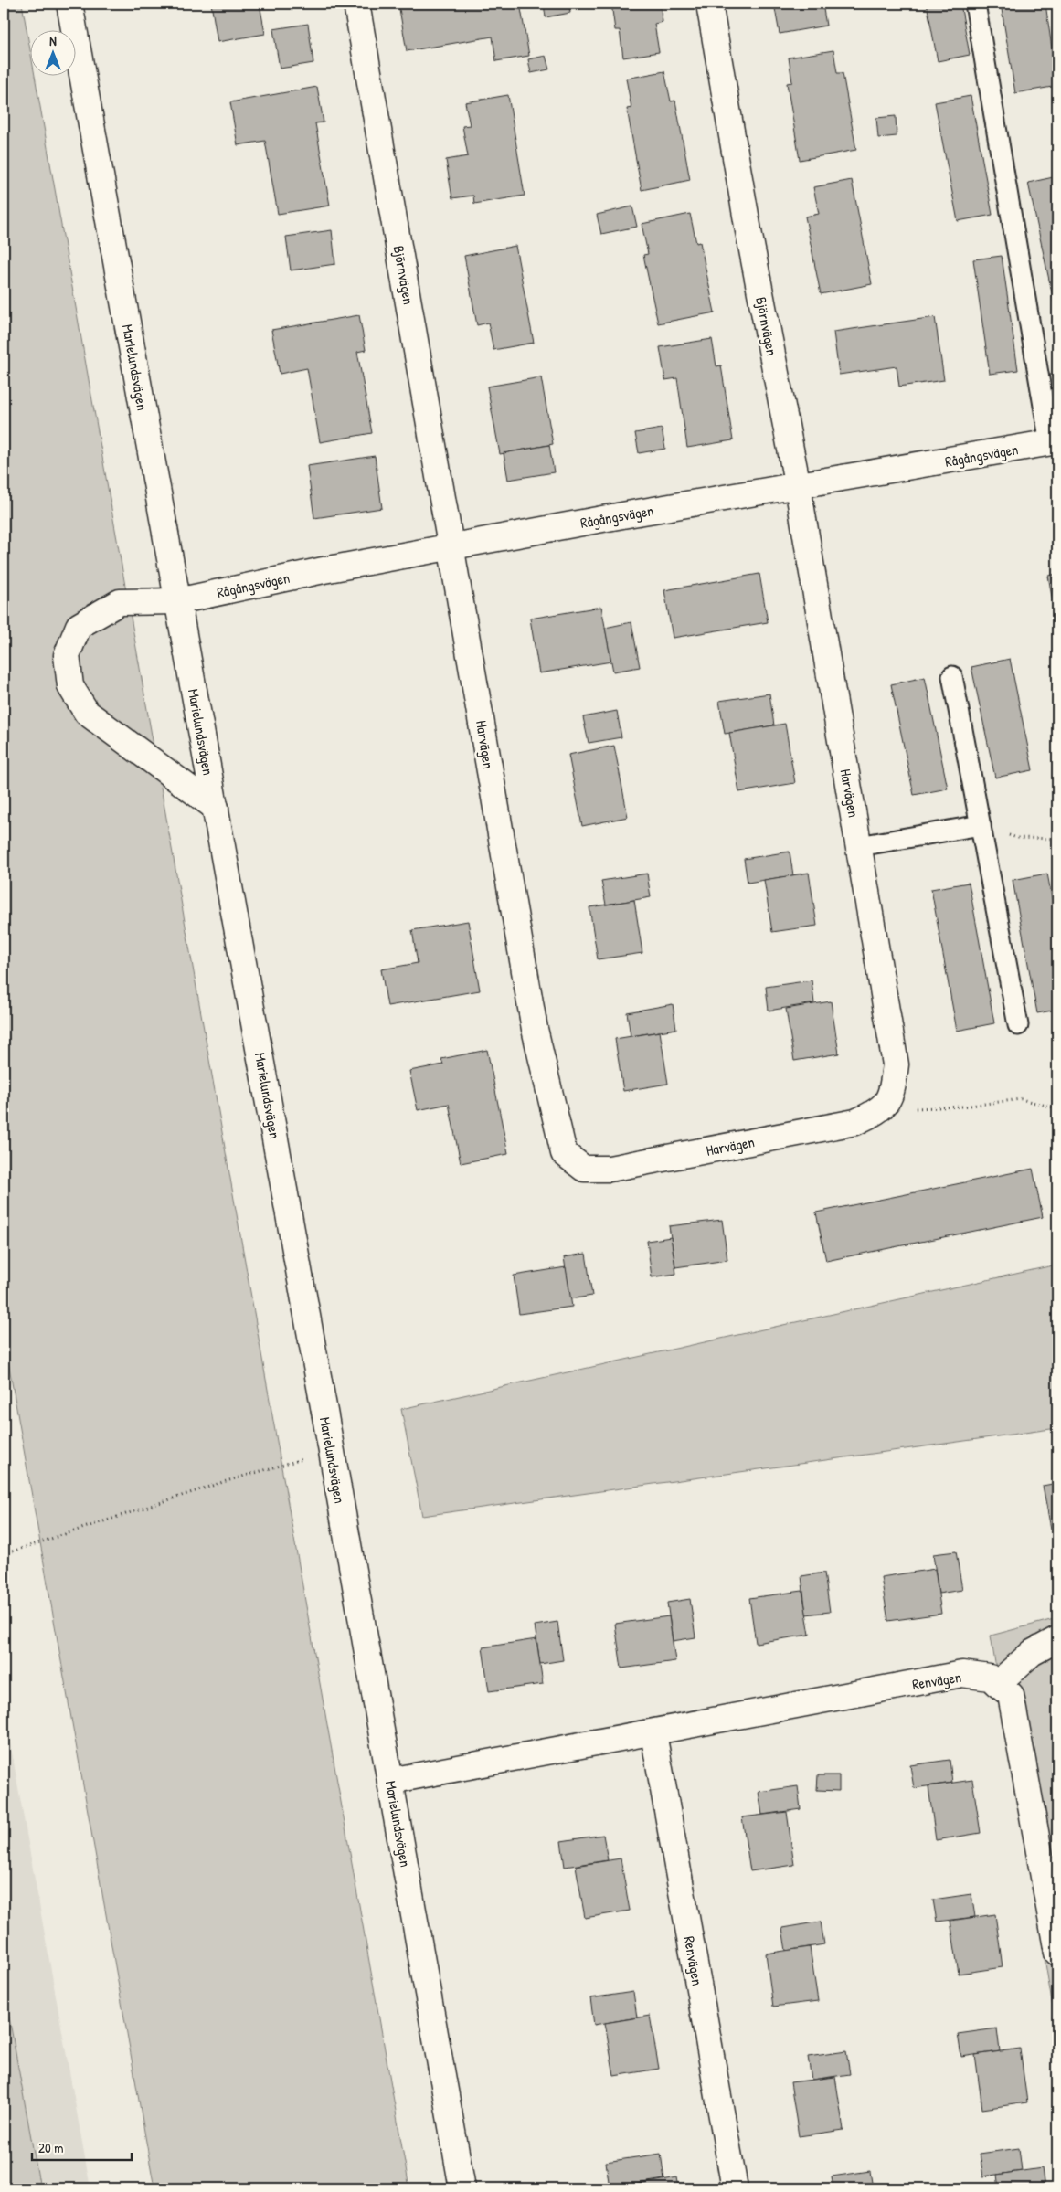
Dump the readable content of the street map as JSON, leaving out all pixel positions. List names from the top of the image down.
{
  "streets": {
    "street": [
      "Björnvägen",
      "Marielundsvägen",
      "Rågångsvägen",
      "Harvägen",
      "Renvägen"
    ]
  },
  "crossings": [
    ["Björnvägen", "Rågångsvägen"],
    ["Björnvägen", "Harvägen"],
    ["Marielundsvägen", "Rågångsvägen"],
    ["Marielundsvägen", "Renvägen"],
    ["Rågångsvägen", "Harvägen"]
  ],
  "scale_bar": "20 m",
  "north": "top"
}
